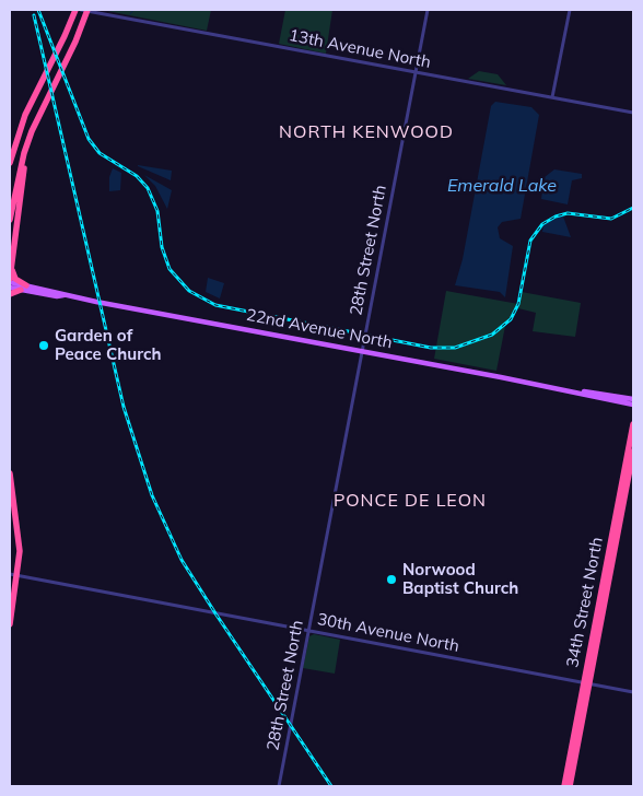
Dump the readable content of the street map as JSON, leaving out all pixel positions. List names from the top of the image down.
{
  "streets": {
    "highway": ["34th Street North"],
    "main road": ["22nd Avenue North"],
    "street": ["13th Avenue North", "28th Street North", "30th Avenue North"]
  },
  "crossings": [
    ["13th Avenue North", "28th Street North"],
    ["28th Street North", "22nd Avenue North"],
    ["28th Street North", "30th Avenue North"],
    ["34th Street North", "30th Avenue North"]
  ],
  "districts": ["NORTH KENWOOD", "PONCE DE LEON"],
  "water": ["Emerald Lake"],
  "places": ["Garden of Peace Church", "Norwood Baptist Church"]
}
